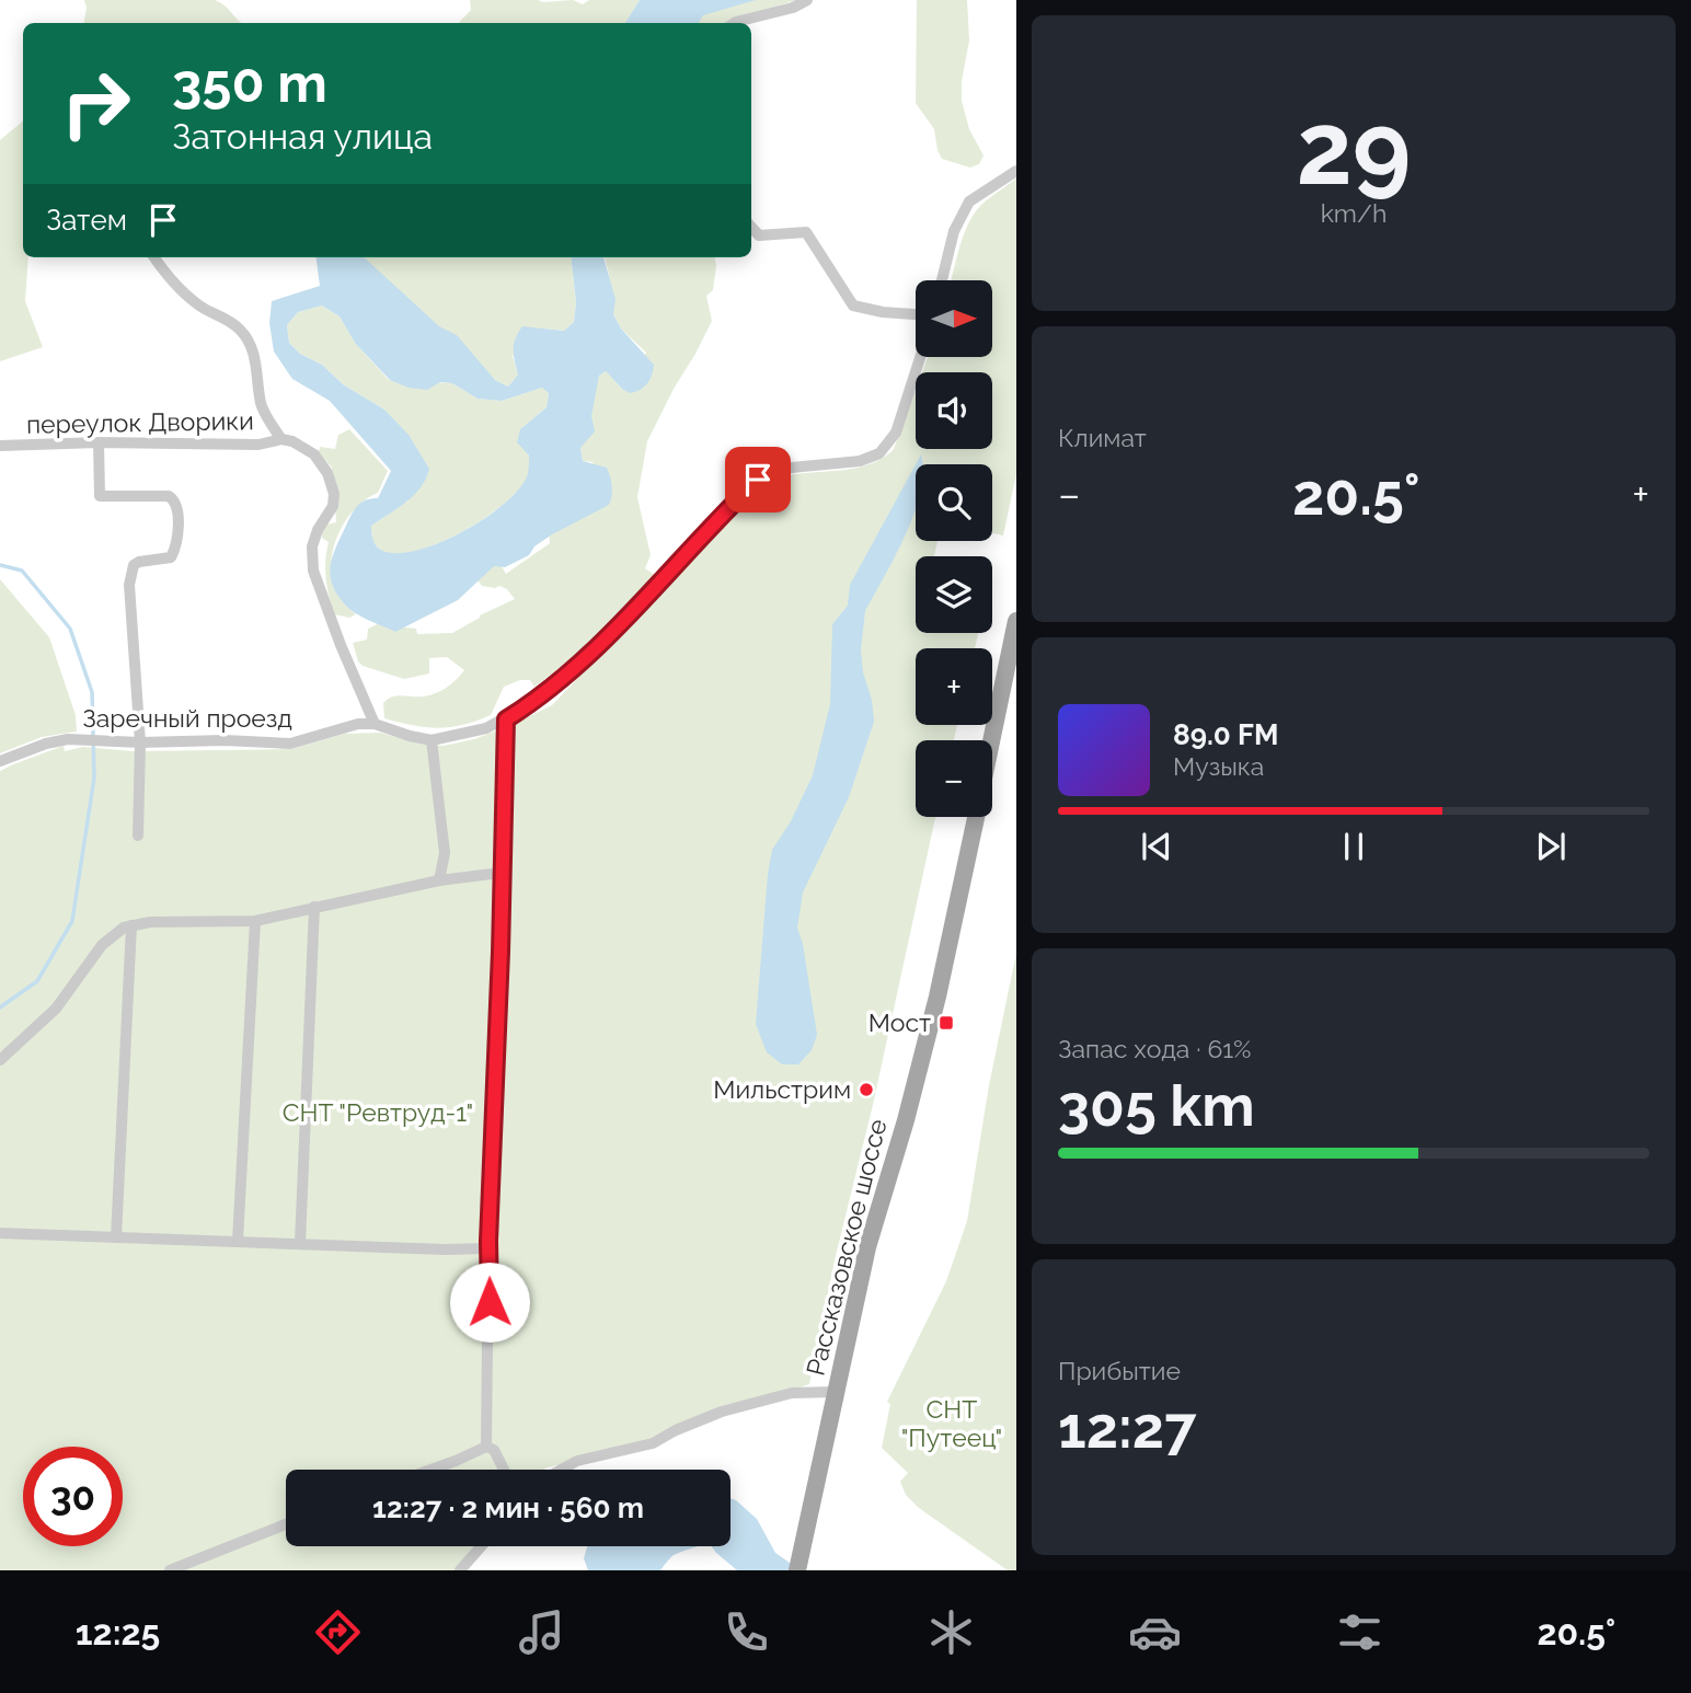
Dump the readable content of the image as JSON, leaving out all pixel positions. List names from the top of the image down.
{
  "streets": {
    "main road": ["Рассказовское шоссе"],
    "street": ["переулок Дворики", "Заречный проезд"]
  },
  "parks": ["СНТ \"Ревтруд-1\"", "СНТ \"Путеец\""],
  "places": {
    "transit": ["Мост"],
    "other": ["Мильстрим"]
  },
  "north": "right",
  "page": {
    "tile": [
      ["29", "km/h"],
      "Климат",
      ["Запас хода · 61%", "305 km"],
      ["Прибытие", "12:27"]
    ],
    "turn": ["350 m", "Затонная улица"],
    "then": "Затем",
    "map_buttons": ["+", "−"],
    "heat": ["−", "20.5°", "+"],
    "song": ["89.0 FM", "Музыка"],
    "limit": "30",
    "trip": "12:27 · 2 мин · 560 m",
    "tabs": ["12:25", "20.5°"]
  }
}
